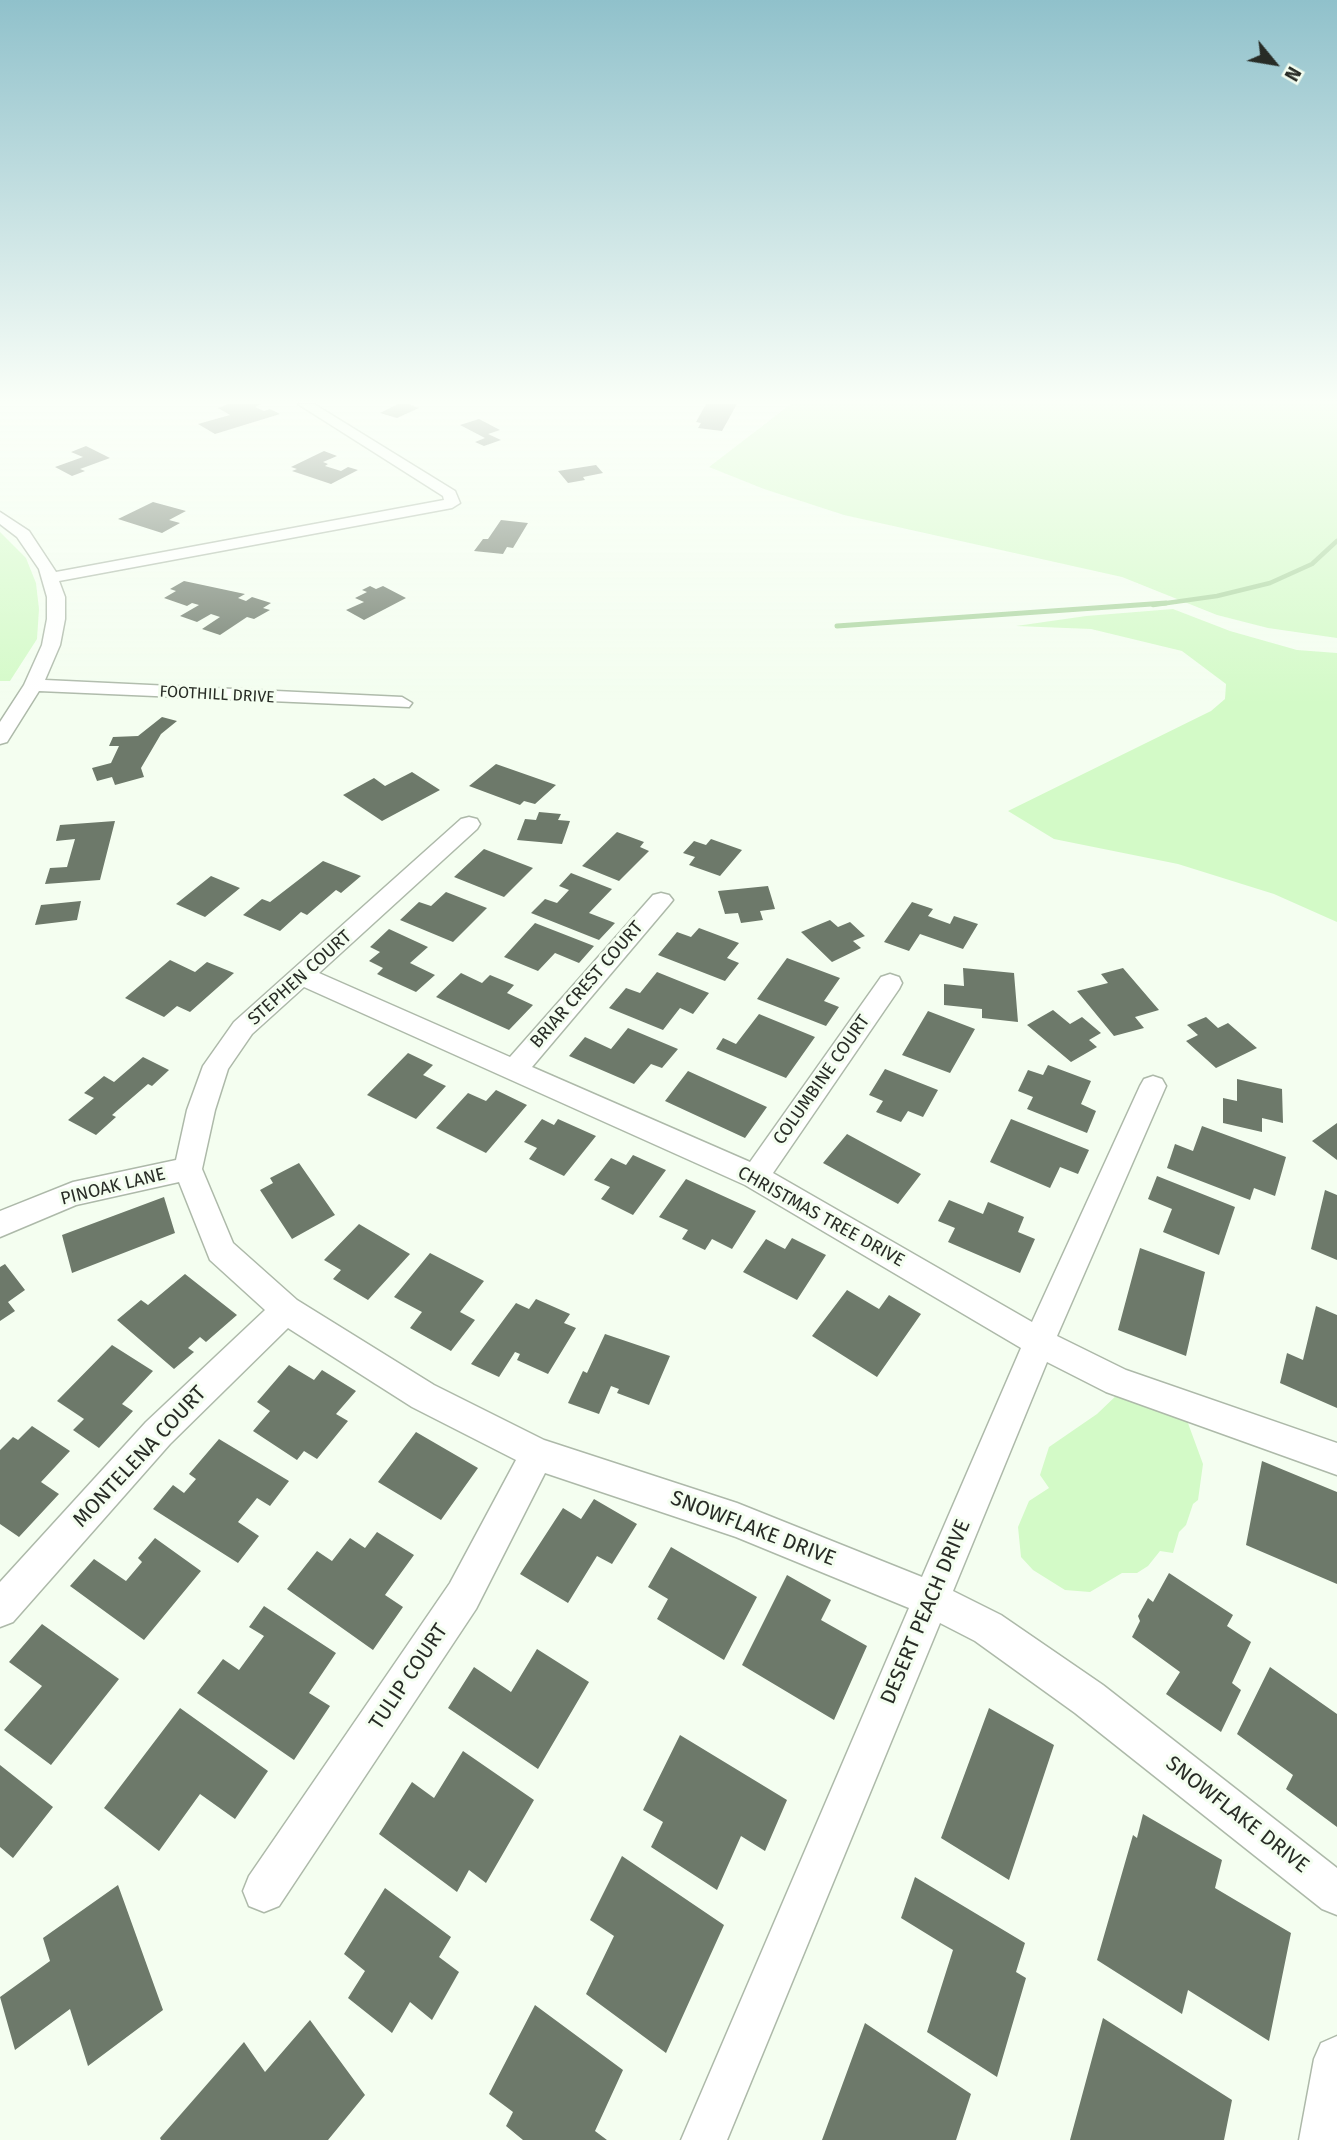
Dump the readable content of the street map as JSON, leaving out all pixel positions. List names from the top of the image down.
{
  "streets": {
    "street": [
      "FOOTHILL DRIVE",
      "STEPHEN COURT",
      "BRIAR CREST COURT",
      "COLUMBINE COURT",
      "PINOAK LANE",
      "CHRISTMAS TREE DRIVE",
      "MONTELENA COURT",
      "SNOWFLAKE DRIVE",
      "DESERT PEACH DRIVE",
      "TULIP COURT"
    ]
  },
  "crossings": [
    ["STEPHEN COURT", "PINOAK LANE"],
    ["STEPHEN COURT", "CHRISTMAS TREE DRIVE"],
    ["STEPHEN COURT", "SNOWFLAKE DRIVE"],
    ["BRIAR CREST COURT", "CHRISTMAS TREE DRIVE"],
    ["COLUMBINE COURT", "CHRISTMAS TREE DRIVE"],
    ["PINOAK LANE", "SNOWFLAKE DRIVE"],
    ["CHRISTMAS TREE DRIVE", "DESERT PEACH DRIVE"],
    ["MONTELENA COURT", "SNOWFLAKE DRIVE"],
    ["SNOWFLAKE DRIVE", "DESERT PEACH DRIVE"],
    ["SNOWFLAKE DRIVE", "TULIP COURT"]
  ],
  "north": "bottom right"
}
